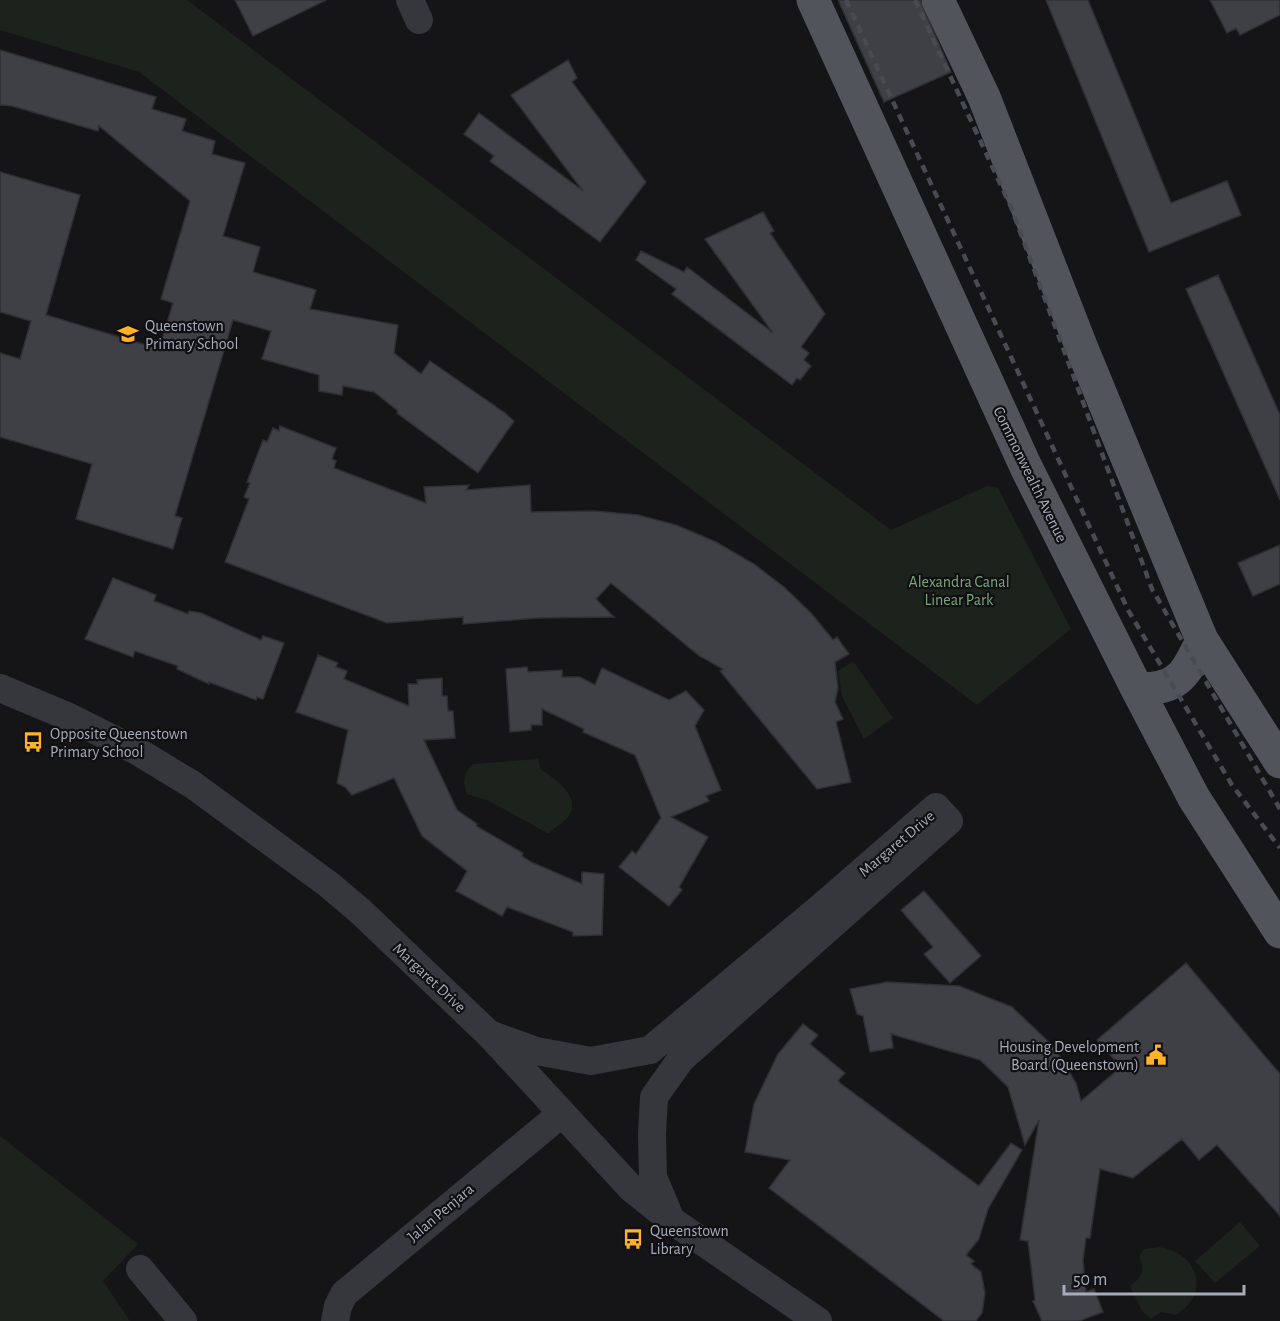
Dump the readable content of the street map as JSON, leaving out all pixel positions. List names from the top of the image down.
{
  "streets": {
    "main road": ["Commonwealth Avenue"],
    "street": ["Margaret Drive", "Jalan Penjara"]
  },
  "crossings": [
    ["Margaret Drive", "Jalan Penjara"]
  ],
  "parks": ["Alexandra Canal Linear Park"],
  "places": {
    "school or university": ["Queenstown Primary School"],
    "bus stop": ["Opposite Queenstown Primary School", "Queenstown Library"],
    "public building": ["Housing Development Board (Queenstown)"]
  },
  "scale_bar": "50 m"
}
